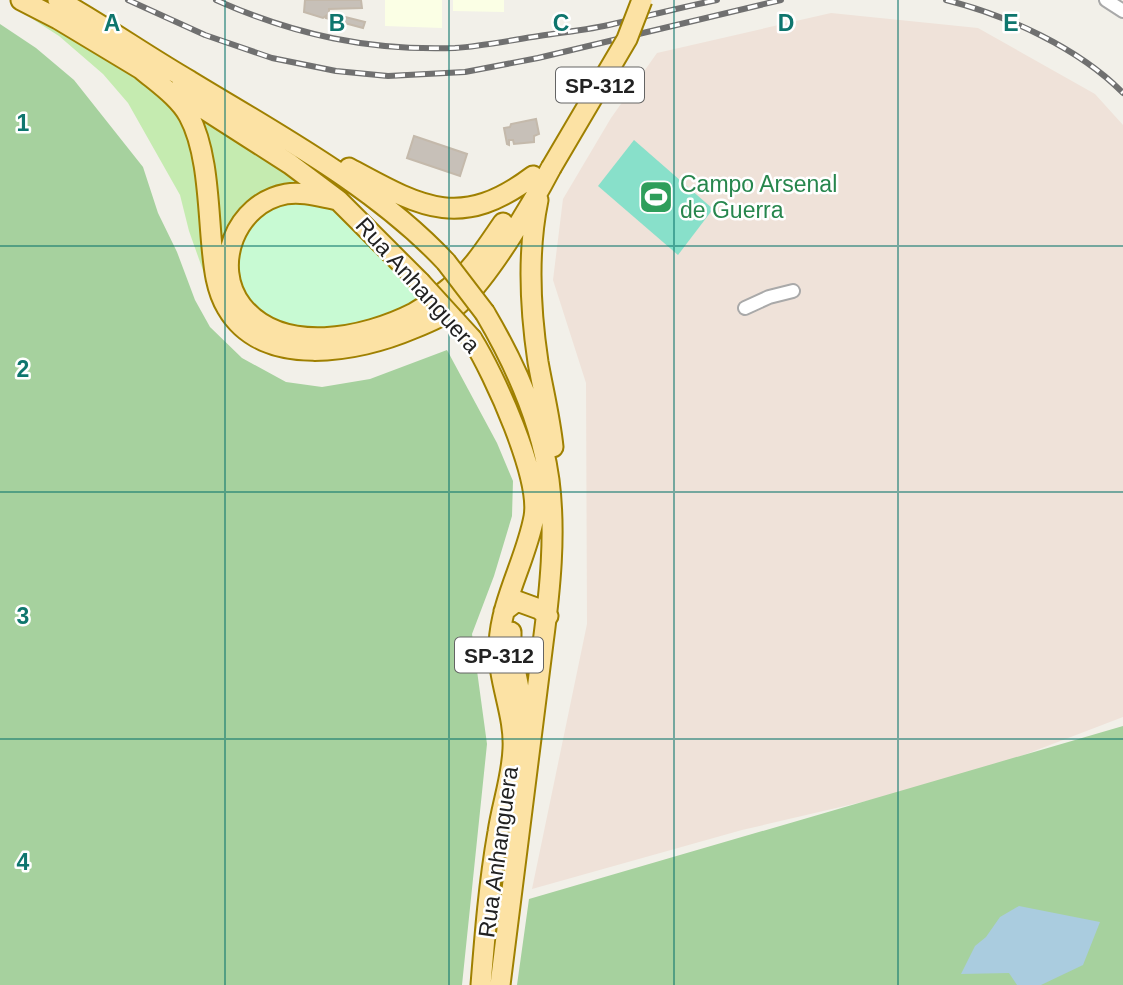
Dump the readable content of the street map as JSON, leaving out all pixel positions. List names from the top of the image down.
{
  "streets": {
    "main road": ["SP-312", "Rua Anhanguera"]
  },
  "crossings": [
    ["SP-312", "Rua Anhanguera"]
  ],
  "places": {
    "sports": ["Campo Arsenal de Guerra"]
  },
  "grid": {
    "columns": [
      "A",
      "B",
      "C",
      "D",
      "E"
    ],
    "rows": [
      "1",
      "2",
      "3",
      "4"
    ]
  }
}
